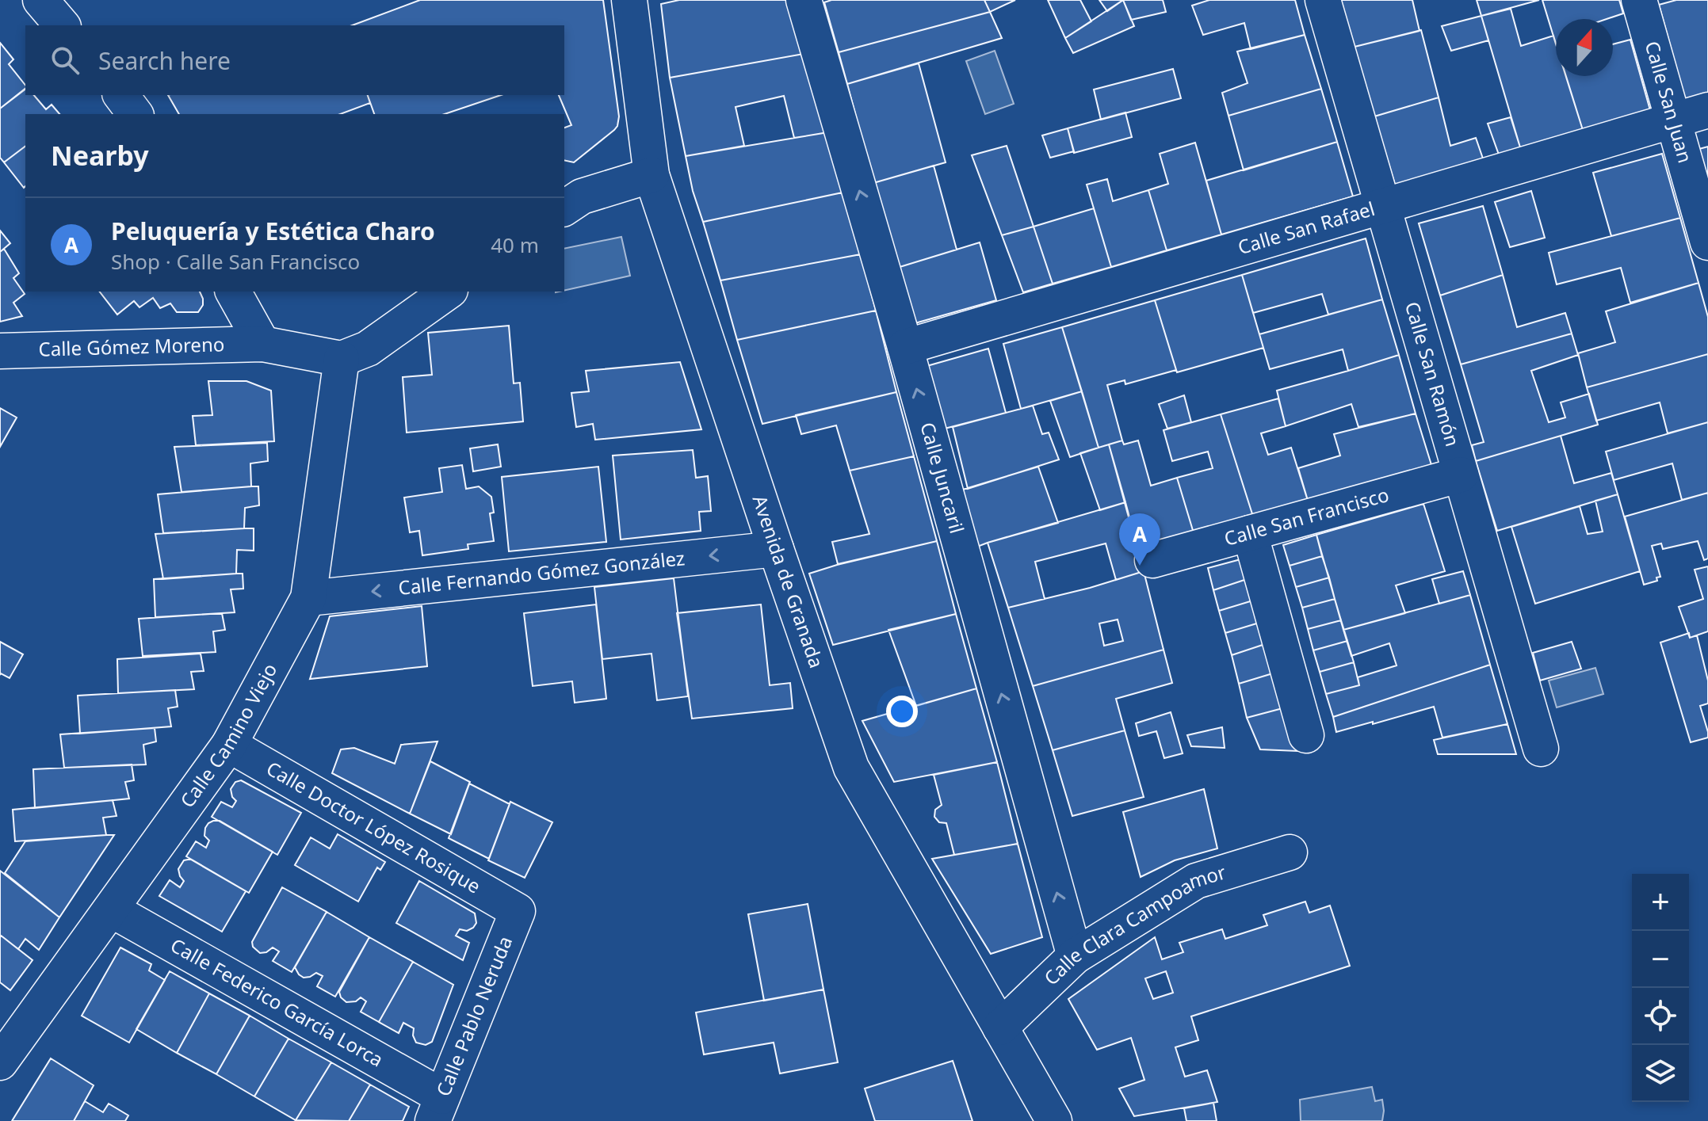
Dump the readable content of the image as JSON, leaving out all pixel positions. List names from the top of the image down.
{
  "streets": {
    "street": [
      "Calle San Juan",
      "Calle San Rafael",
      "Calle Gómez Moreno",
      "Calle San Ramón",
      "Calle Juncaril",
      "Calle San Francisco",
      "Calle Fernando Gómez González",
      "Avenida de Granada",
      "Calle Camino Viejo",
      "Calle Doctor López Rosique",
      "Calle Clara Campoamor",
      "Calle Federico García Lorca",
      "Calle Pablo Neruda"
    ]
  },
  "crossings": [
    ["Calle San Juan", "Calle San Rafael"],
    ["Calle San Rafael", "Calle San Ramón"],
    ["Calle San Rafael", "Calle Juncaril"],
    ["Calle Gómez Moreno", "Calle Camino Viejo"],
    ["Calle San Ramón", "Calle San Francisco"],
    ["Calle Juncaril", "Calle Clara Campoamor"],
    ["Calle Fernando Gómez González", "Avenida de Granada"],
    ["Calle Fernando Gómez González", "Calle Camino Viejo"],
    ["Avenida de Granada", "Calle Clara Campoamor"],
    ["Calle Camino Viejo", "Calle Doctor López Rosique"],
    ["Calle Camino Viejo", "Calle Federico García Lorca"],
    ["Calle Doctor López Rosique", "Calle Pablo Neruda"],
    ["Calle Federico García Lorca", "Calle Pablo Neruda"]
  ],
  "one_way": ["Calle Juncaril", "Calle Fernando Gómez González"],
  "north": "top",
  "page": {
    "search": "Search here",
    "heading": "Nearby",
    "list": [
      {
        "mark": "A",
        "name": "Peluquería y Estética Charo",
        "note": "Shop · Calle San Francisco",
        "value": "40 m"
      }
    ],
    "pins": "A",
    "map_buttons": ["+", "−"]
  }
}
